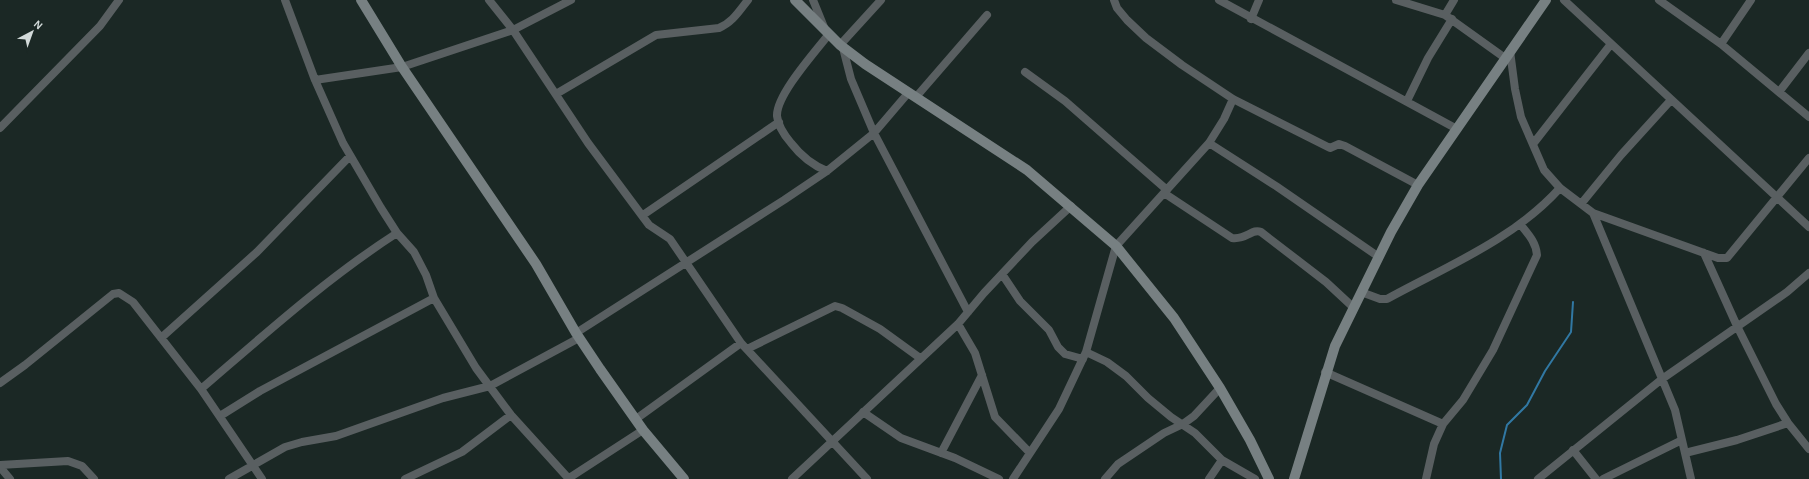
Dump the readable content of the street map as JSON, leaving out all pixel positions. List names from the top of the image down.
{
  "north": "top right"
}
